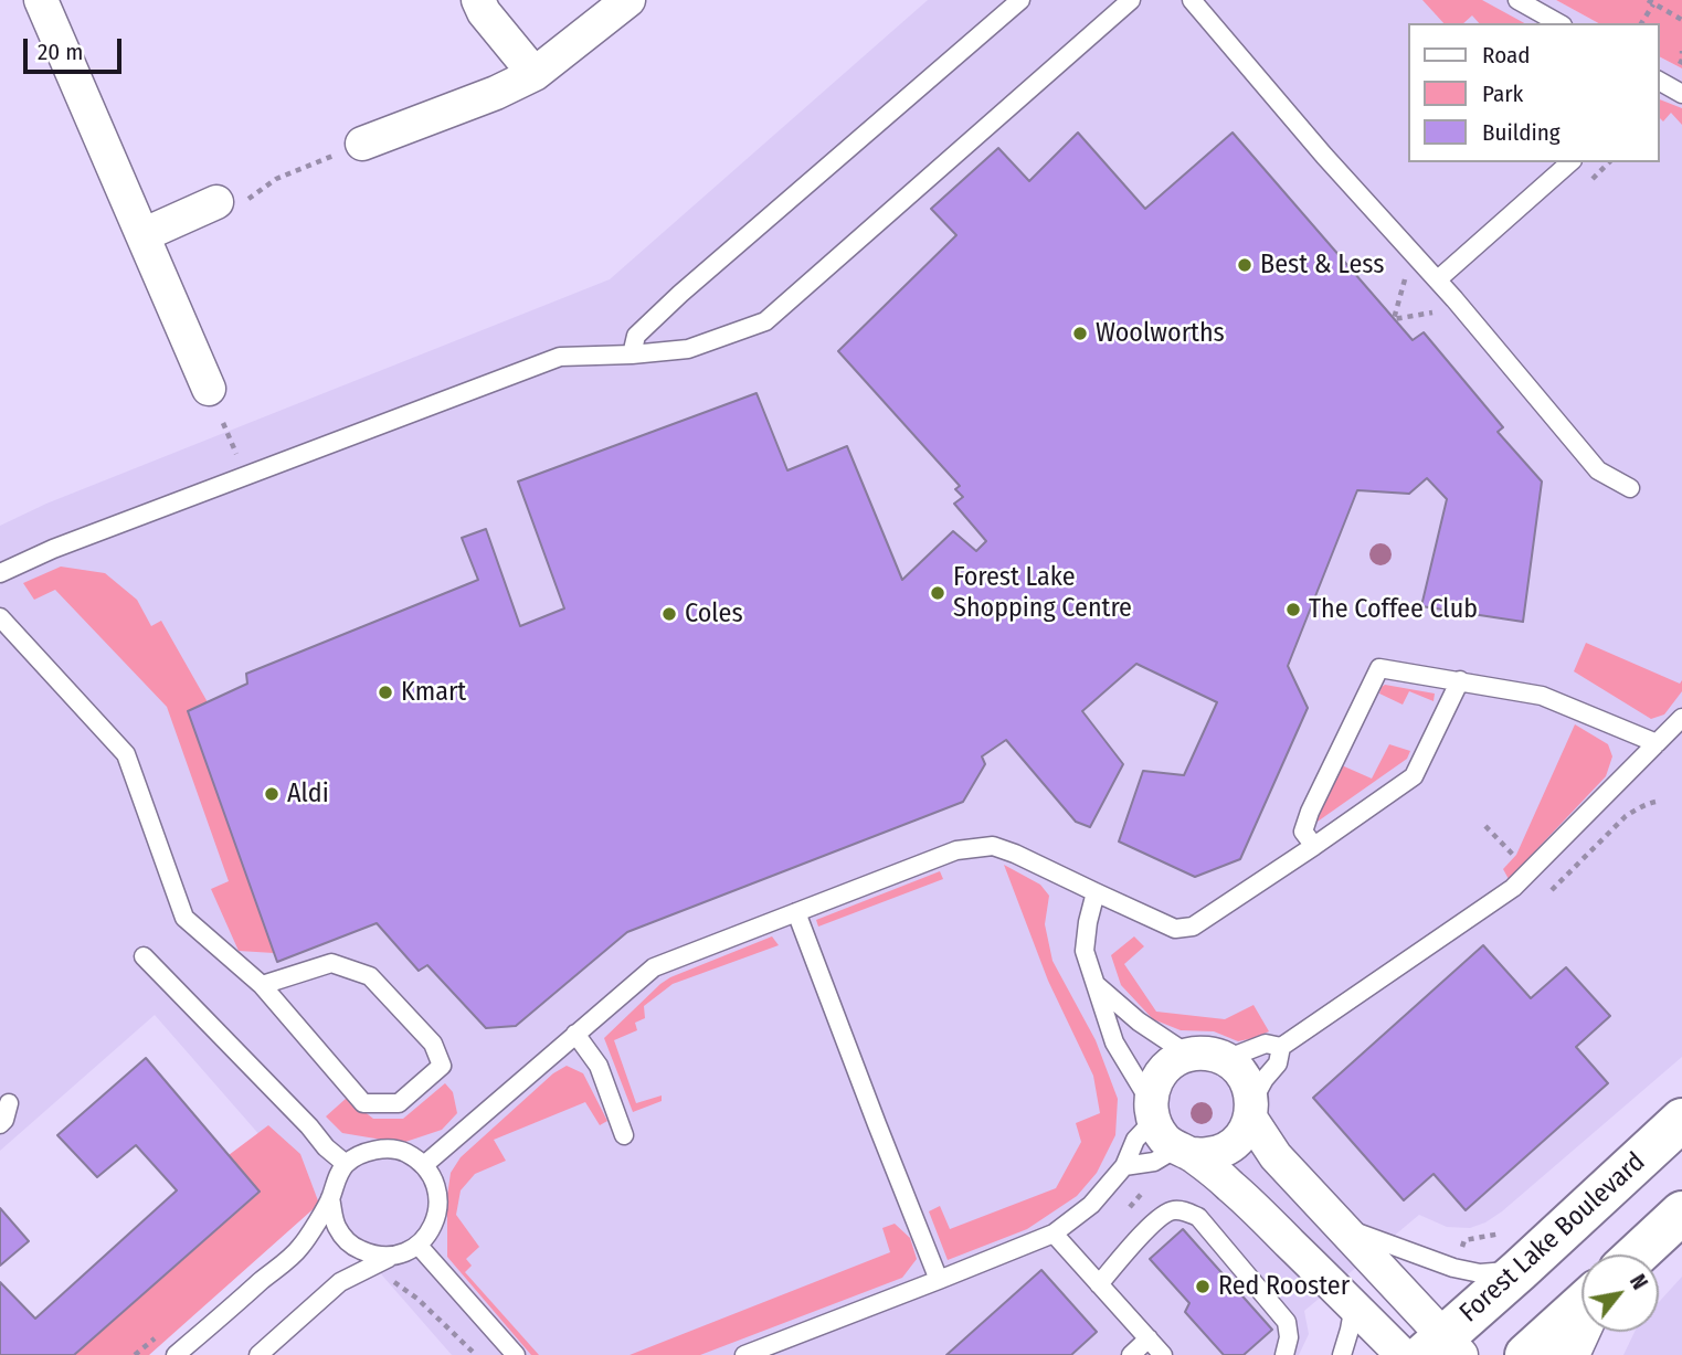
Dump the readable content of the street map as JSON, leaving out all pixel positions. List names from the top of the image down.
{
  "streets": {
    "main road": ["Forest Lake Boulevard"]
  },
  "places": [
    "Best & Less",
    "Woolworths",
    "Forest Lake Shopping Centre",
    "The Coffee Club",
    "Coles",
    "Kmart",
    "Aldi",
    "Red Rooster"
  ],
  "legend": ["Road", "Park", "Building"],
  "scale_bar": "20 m",
  "north": "top right"
}
